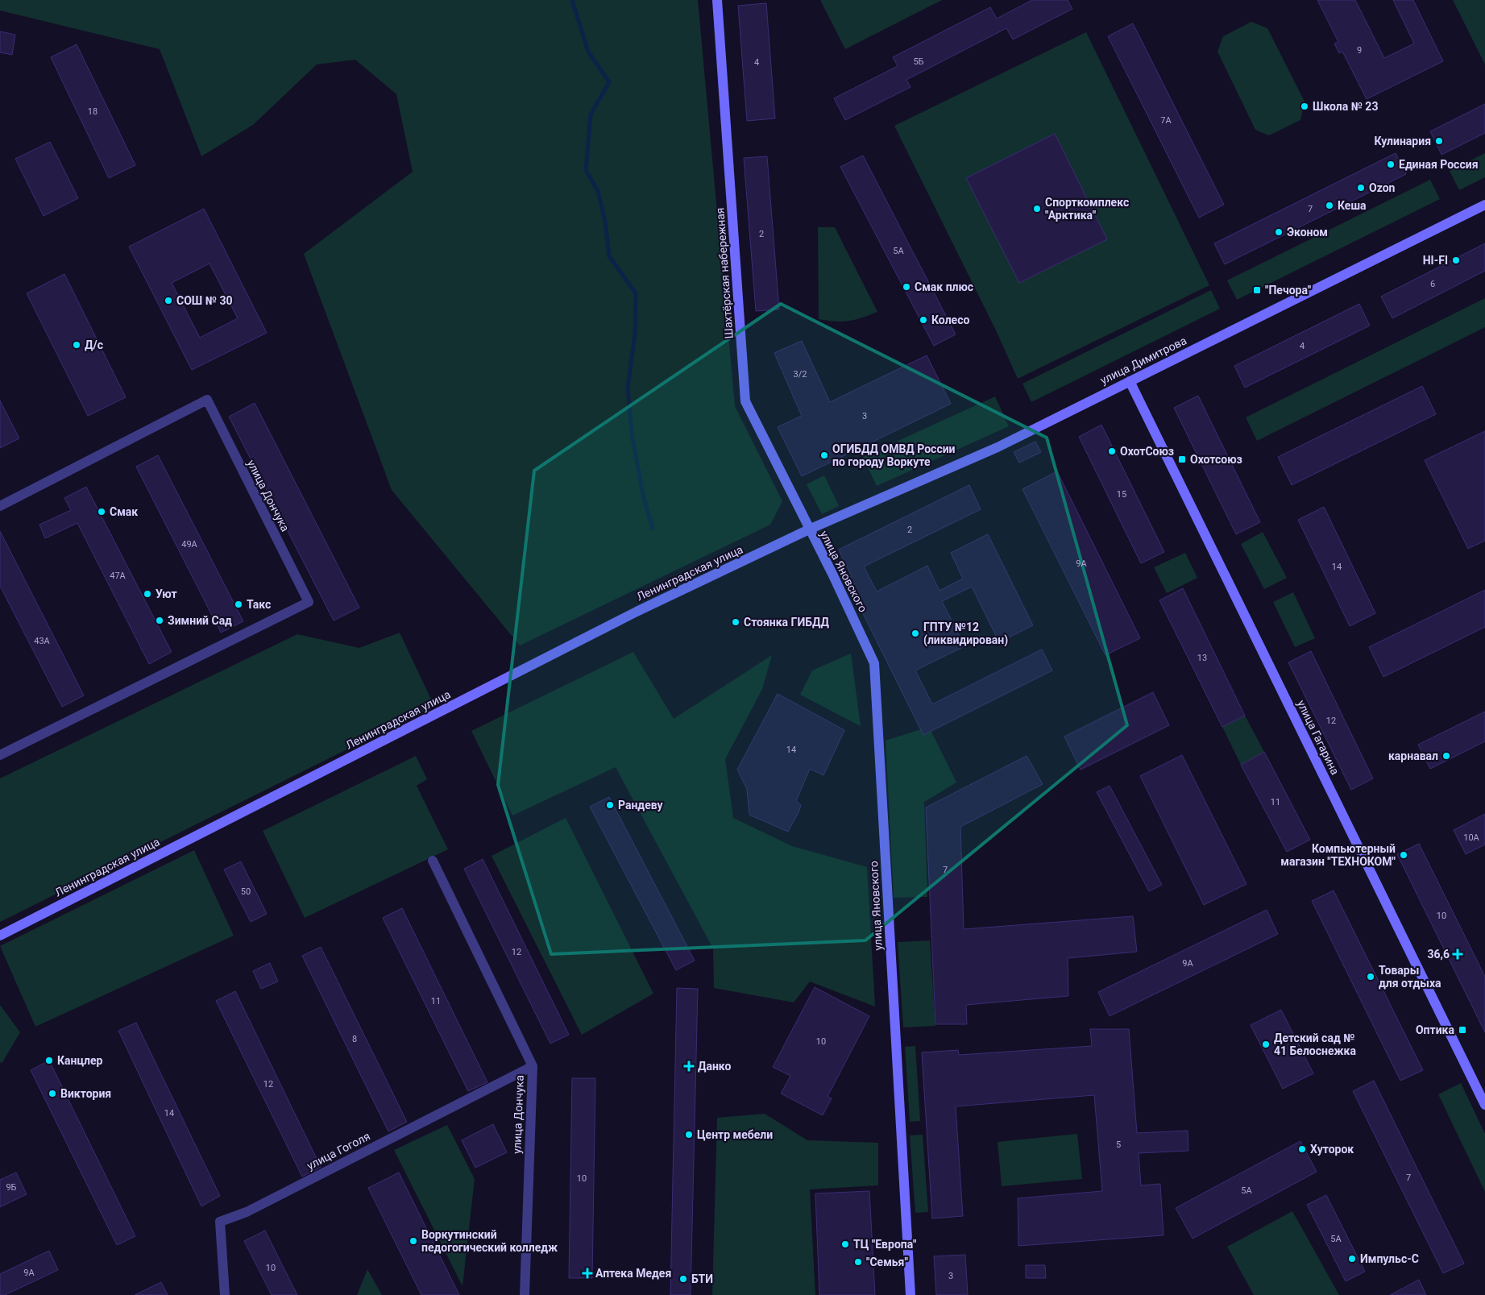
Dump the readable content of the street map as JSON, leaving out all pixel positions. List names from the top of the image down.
{
  "streets": {
    "street": [
      "Шахтёрская набережная",
      "улица Димитрова",
      "улица Дончука",
      "улица Яновского",
      "Ленинградская улица",
      "улица Гагарина",
      "улица Гоголя"
    ]
  },
  "crossings": [
    ["Шахтёрская набережная", "улица Димитрова"],
    ["Шахтёрская набережная", "улица Яновского"],
    ["Шахтёрская набережная", "Ленинградская улица"],
    ["улица Димитрова", "улица Яновского"],
    ["улица Димитрова", "Ленинградская улица"],
    ["улица Димитрова", "улица Гагарина"],
    ["улица Дончука", "улица Гоголя"],
    ["улица Яновского", "Ленинградская улица"]
  ],
  "places": {
    "other": [
      "Школа № 23",
      "Кулинария",
      "Единая Россия",
      "Ozon",
      "Кеша",
      "Спорткомплекс \"Арктика\"",
      "Эконом",
      "HI-FI",
      "Смак плюс",
      "СОШ № 30",
      "Колесо",
      "Д/с",
      "ОхотСоюз",
      "ОГИБДД ОМВД России по городу Воркуте",
      "Смак",
      "Уют",
      "Такс",
      "Зимний Сад",
      "Стоянка ГИБДД",
      "ГПТУ №12 (ликвидирован)",
      "карнавал",
      "Рандеву",
      "Компьютерный магазин \"ТЕХНОКОМ\"",
      "Товары для отдыха",
      "Детский сад № 41 Белоснежка",
      "Канцлер",
      "Виктория",
      "Центр мебели",
      "Хуторок",
      "Воркутинский педогогический колледж",
      "ТЦ \"Европа\"",
      "Импульс-С",
      "\"Семья\"",
      "БТИ"
    ],
    "transit": ["\"Печора\"", "Охотсоюз", "Оптика"],
    "health": ["36,6", "Данко", "Аптека Медея"]
  },
  "house_numbers": [
    "9",
    "5Б",
    "4",
    "18",
    "7А",
    "7",
    "2",
    "5А",
    "6",
    "4",
    "3/2",
    "3",
    "15",
    "2",
    "49А",
    "9А",
    "14",
    "47А",
    "43А",
    "13",
    "12",
    "14",
    "11",
    "10А",
    "7",
    "50",
    "10",
    "12",
    "9А",
    "11",
    "8",
    "10",
    "12",
    "14",
    "5",
    "7",
    "10",
    "9Б",
    "5А",
    "5А",
    "10",
    "9А",
    "3"
  ]
}
